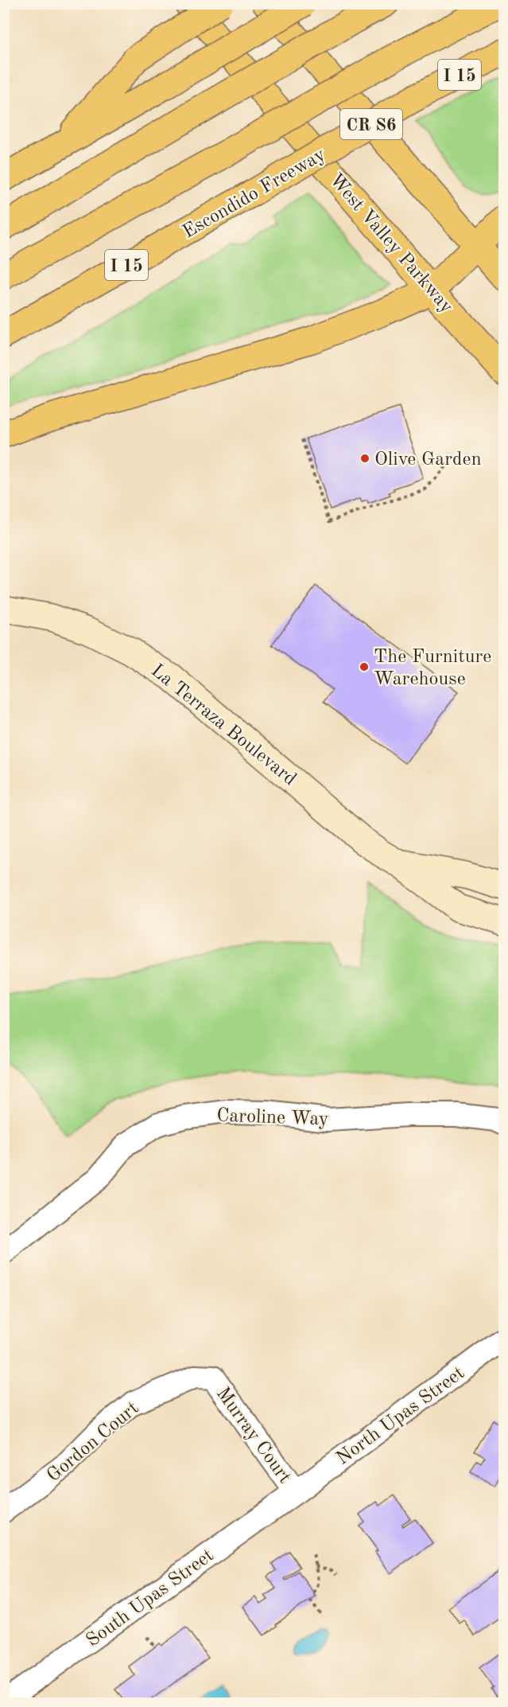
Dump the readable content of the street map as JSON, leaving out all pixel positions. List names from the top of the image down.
{
  "streets": {
    "main road": [
      "I 15",
      "CR S6",
      "Escondido Freeway",
      "West Valley Parkway"
    ],
    "street": [
      "La Terraza Boulevard",
      "Caroline Way",
      "North Upas Street",
      "Murray Court",
      "Gordon Court",
      "South Upas Street"
    ]
  },
  "crossings": [
    ["North Upas Street", "Murray Court"],
    ["North Upas Street", "South Upas Street"],
    ["Murray Court", "Gordon Court"],
    ["Murray Court", "South Upas Street"]
  ],
  "places": ["Olive Garden", "The Furniture Warehouse"]
}
